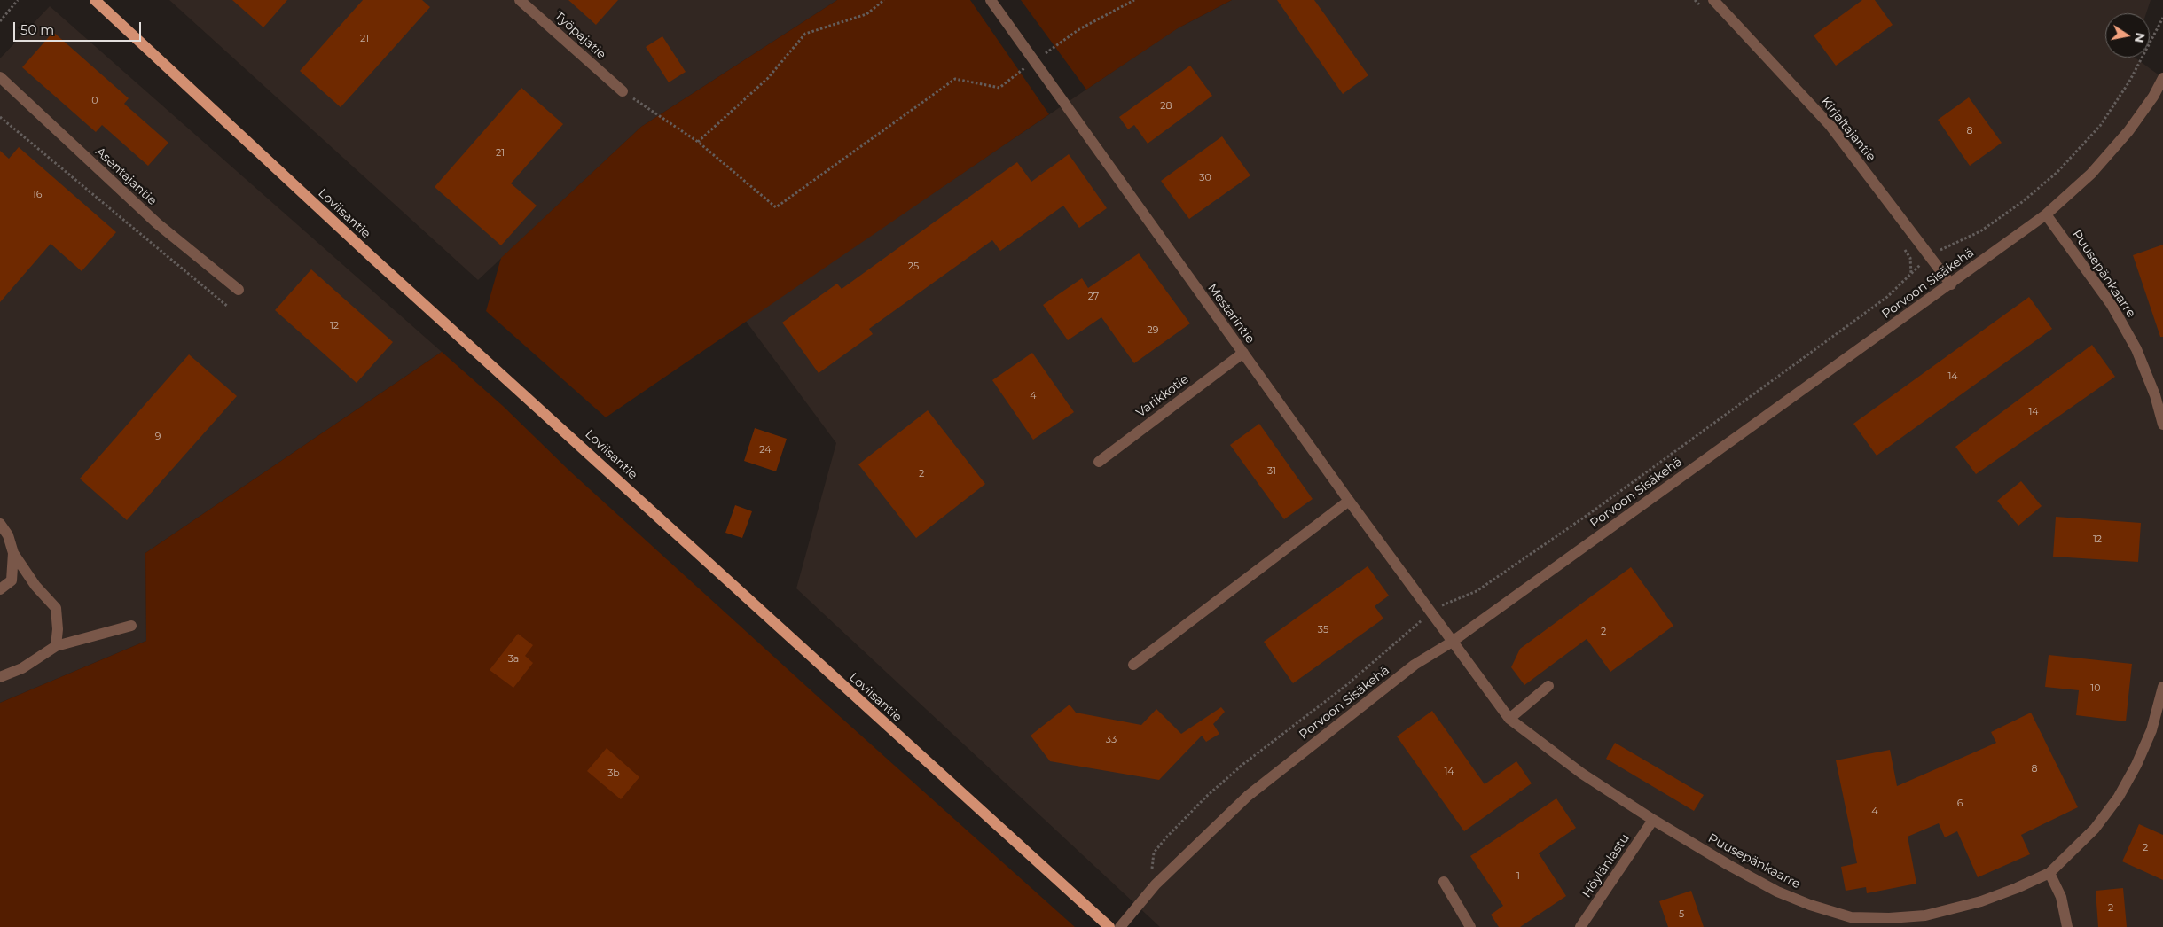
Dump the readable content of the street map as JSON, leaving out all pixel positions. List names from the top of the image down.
{
  "streets": {
    "main road": ["Loviisantie"],
    "street": [
      "Työpajatie",
      "Kirjaltajantie",
      "Asentajantie",
      "Puusepänkaarre",
      "Porvoon Sisäkehä",
      "Mestarintie",
      "Varikkotie",
      "Höylänlastu"
    ]
  },
  "crossings": [
    ["Kirjaltajantie", "Porvoon Sisäkehä"],
    ["Puusepänkaarre", "Porvoon Sisäkehä"],
    ["Puusepänkaarre", "Mestarintie"],
    ["Puusepänkaarre", "Höylänlastu"],
    ["Porvoon Sisäkehä", "Mestarintie"],
    ["Mestarintie", "Varikkotie"]
  ],
  "house_numbers": [
    "21",
    "10",
    "28",
    "8",
    "21",
    "30",
    "16",
    "25",
    "27",
    "12",
    "29",
    "14",
    "4",
    "14",
    "9",
    "24",
    "31",
    "2",
    "12",
    "35",
    "2",
    "3a",
    "10",
    "33",
    "8",
    "14",
    "3b",
    "6",
    "4",
    "2",
    "1",
    "2",
    "5"
  ],
  "scale_bar": "50 m",
  "north": "right"
}
